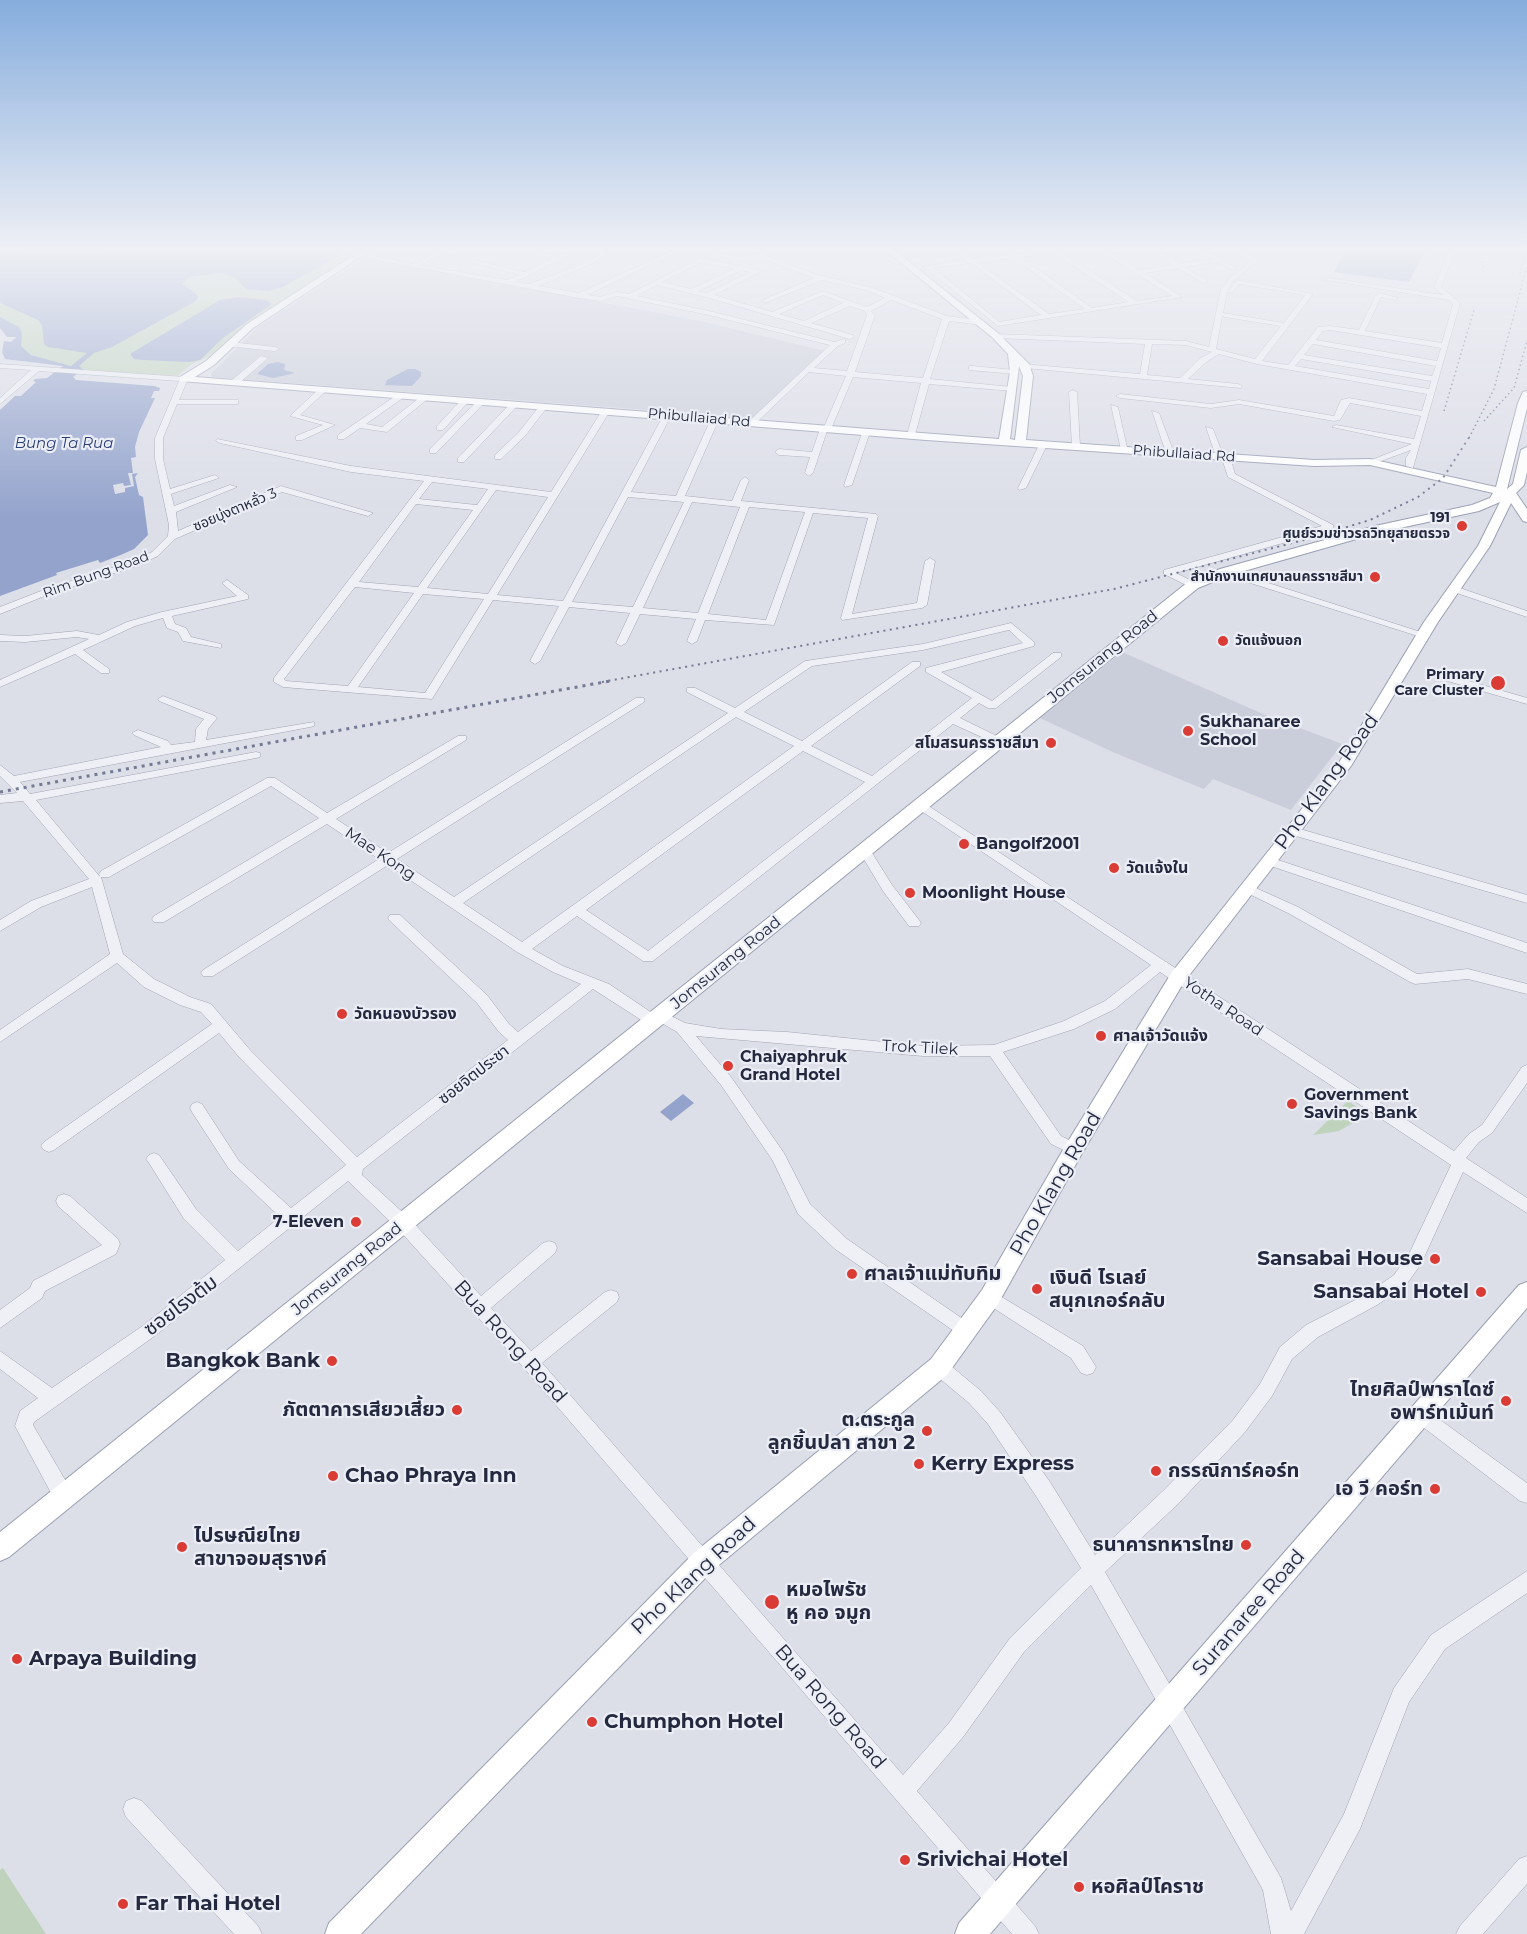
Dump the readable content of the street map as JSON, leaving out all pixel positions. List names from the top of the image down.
{
  "streets": {
    "main road": [
      "Phibullaiad Rd",
      "Jomsurang Road",
      "Pho Klang Road",
      "Suranaree Road"
    ],
    "street": [
      "ซอยบุ่งตาหลั่ว 3",
      "Rim Bung Road",
      "Mae Kong",
      "Yotha Road",
      "Trok Tilek",
      "ซอยจิตประชา",
      "ซอยโรงต้ม",
      "Bua Rong Road"
    ]
  },
  "crossings": [
    ["Phibullaiad Rd", "Jomsurang Road"],
    ["Phibullaiad Rd", "Pho Klang Road"],
    ["ซอยบุ่งตาหลั่ว 3", "Rim Bung Road"],
    ["Jomsurang Road", "Pho Klang Road"],
    ["Jomsurang Road", "Mae Kong"],
    ["Jomsurang Road", "Yotha Road"],
    ["Jomsurang Road", "Trok Tilek"],
    ["Jomsurang Road", "ซอยโรงต้ม"],
    ["Jomsurang Road", "Bua Rong Road"],
    ["Pho Klang Road", "Yotha Road"],
    ["Pho Klang Road", "Trok Tilek"],
    ["Pho Klang Road", "Bua Rong Road"],
    ["Mae Kong", "Trok Tilek"],
    ["Mae Kong", "ซอยจิตประชา"],
    ["Yotha Road", "Trok Tilek"],
    ["ซอยจิตประชา", "ซอยโรงต้ม"],
    ["ซอยจิตประชา", "Bua Rong Road"],
    ["ซอยโรงต้ม", "Bua Rong Road"],
    ["Bua Rong Road", "Suranaree Road"]
  ],
  "water": ["Bung Ta Rua"],
  "places": [
    "191 ศูนย์รวมข่าวรถวิทยุสายตรวจ",
    "สำนักงานเทศบาลนครราชสีมา",
    "วัดแจ้งนอก",
    "Primary Care Cluster",
    "Sukhanaree School",
    "สโมสรนครราชสีมา",
    "Bangolf2001",
    "วัดแจ้งใน",
    "Moonlight House",
    "วัดหนองบัวรอง",
    "ศาลเจ้าวัดแจ้ง",
    "Chaiyaphruk Grand Hotel",
    "Government Savings Bank",
    "7-Eleven",
    "Sansabai House",
    "ศาลเจ้าแม่ทับทิม",
    "เงินดี ไรเลย์ สนุกเกอร์คลับ",
    "Sansabai Hotel",
    "Bangkok Bank",
    "ไทยศิลป์พาราไดซ์ อพาร์ทเม้นท์",
    "ภัตตาคารเสียวเสี้ยว",
    "ต.ตระกูล ลูกชิ้นปลา สาขา 2",
    "Kerry Express",
    "กรรณิการ์คอร์ท",
    "Chao Phraya Inn",
    "เอ วี คอร์ท",
    "ธนาคารทหารไทย",
    "ไปรษณียไทย สาขาจอมสุรางค์",
    "หมอไพรัช หู คอ จมูก",
    "Arpaya Building",
    "Chumphon Hotel",
    "Srivichai Hotel",
    "หอศิลป์โคราช",
    "Far Thai Hotel"
  ]
}
